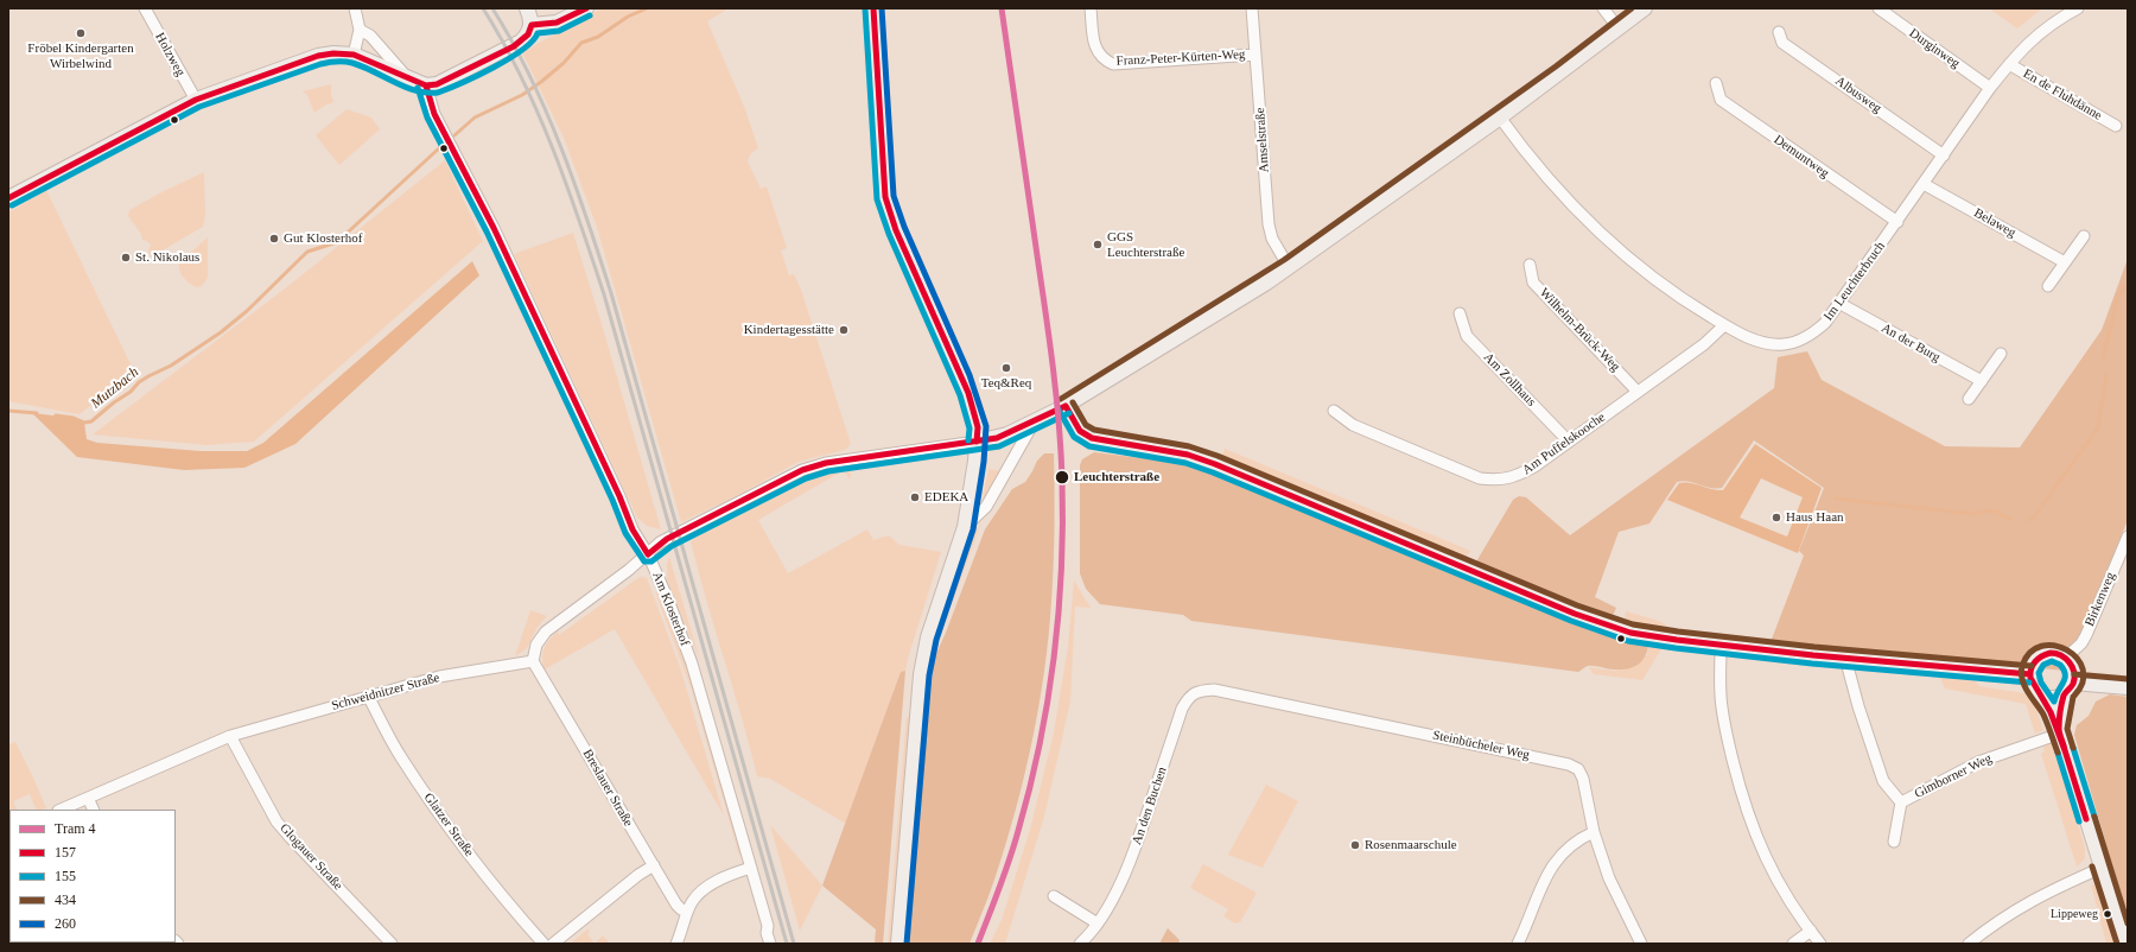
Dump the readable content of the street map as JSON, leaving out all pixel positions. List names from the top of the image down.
{
  "streets": {
    "street": [
      "Durginweg",
      "Holzweg",
      "Franz-Peter-Kürten-Weg",
      "Albusweg",
      "En de Fluhdänne",
      "Amselstraße",
      "Demuntweg",
      "Belaweg",
      "Im Leuchterbruch",
      "Wilhelm-Brück-Weg",
      "An der Burg",
      "Am Zollhaus",
      "Am Puffelskooche",
      "Birkenweg",
      "Am Klosterhof",
      "Schweidnitzer Straße",
      "Steinbücheler Weg",
      "Gimborner Weg",
      "Breslauer Straße",
      "An den Buchen",
      "Glatzer Straße",
      "Glogauer Straße"
    ]
  },
  "crossings": [
    ["Durginweg", "Im Leuchterbruch"],
    ["Franz-Peter-Kürten-Weg", "Amselstraße"],
    ["Albusweg", "Im Leuchterbruch"],
    ["En de Fluhdänne", "Im Leuchterbruch"],
    ["Demuntweg", "Im Leuchterbruch"],
    ["Belaweg", "Im Leuchterbruch"],
    ["Im Leuchterbruch", "An der Burg"],
    ["Im Leuchterbruch", "Am Puffelskooche"],
    ["Wilhelm-Brück-Weg", "Am Puffelskooche"],
    ["Am Zollhaus", "Am Puffelskooche"],
    ["Schweidnitzer Straße", "Breslauer Straße"],
    ["Schweidnitzer Straße", "Glatzer Straße"],
    ["Schweidnitzer Straße", "Glogauer Straße"],
    ["Steinbücheler Weg", "An den Buchen"]
  ],
  "water": ["Mutzbach"],
  "places": [
    "Fröbel Kindergarten Wirbelwind",
    "Gut Klosterhof",
    "GGS Leuchterstraße",
    "St. Nikolaus",
    "Kindertagesstätte",
    "Teq&Req",
    "Leuchterstraße",
    "EDEKA",
    "Haus Haan",
    "Rosenmaarschule",
    "Lippeweg"
  ],
  "lines": [
    "tram line 4",
    "transit line 157",
    "transit line 155",
    "transit line 434",
    "transit line 260"
  ],
  "legend": [
    "Tram 4",
    "157",
    "155",
    "434",
    "260"
  ]
}
